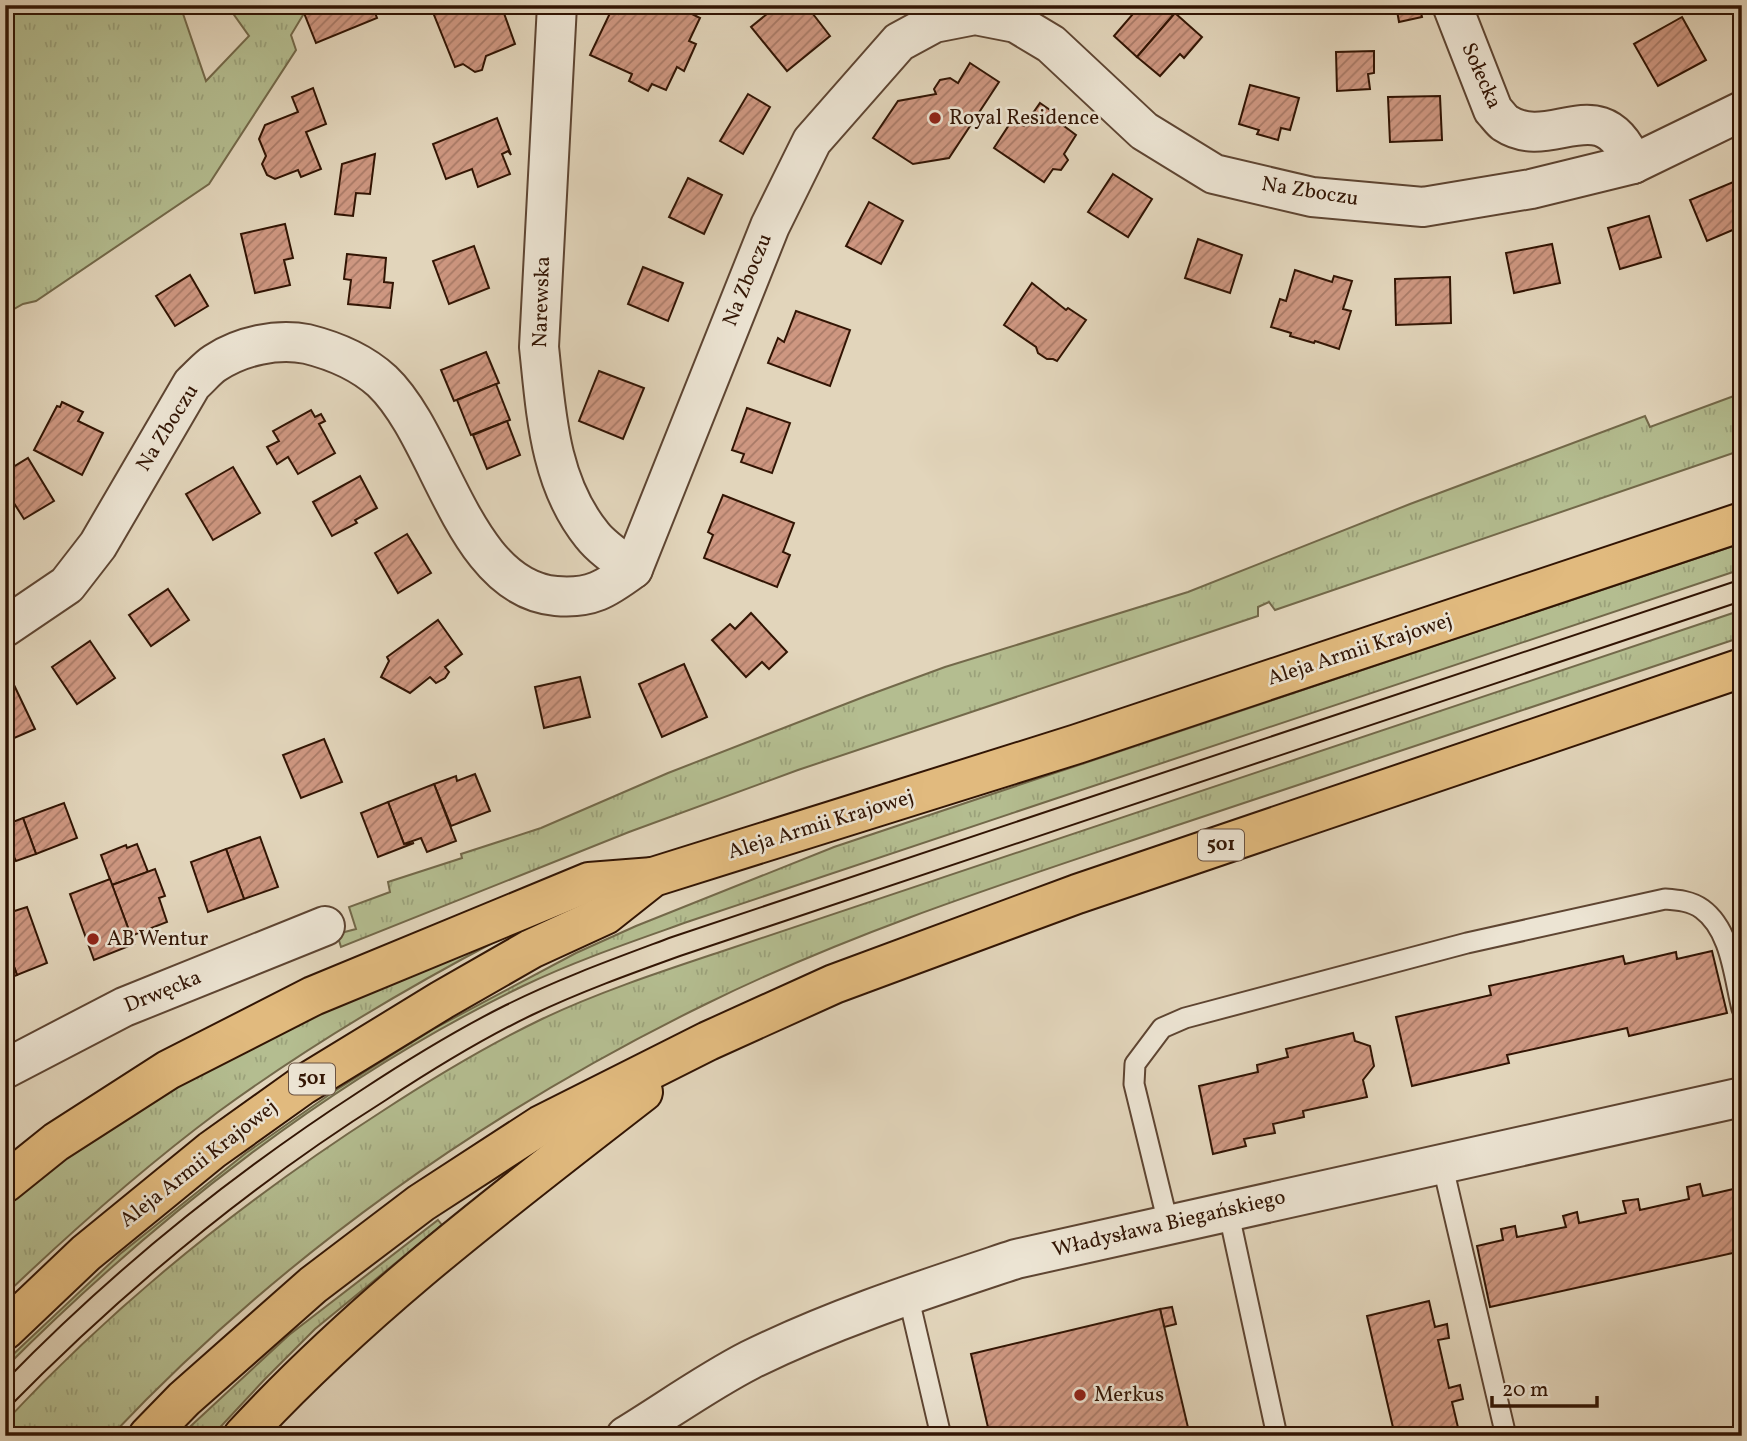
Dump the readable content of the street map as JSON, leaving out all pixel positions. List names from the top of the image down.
{
  "streets": {
    "main road": ["Aleja Armii Krajowej", "501"],
    "street": [
      "Sołecka",
      "Na Zboczu",
      "Narewska",
      "Drwęcka",
      "Władysława Biegańskiego"
    ]
  },
  "crossings": [
    ["Sołecka", "Na Zboczu"],
    ["Na Zboczu", "Narewska"]
  ],
  "places": ["Royal Residence", "AB Wentur", "Merkus"],
  "scale_bar": "20 m"
}
